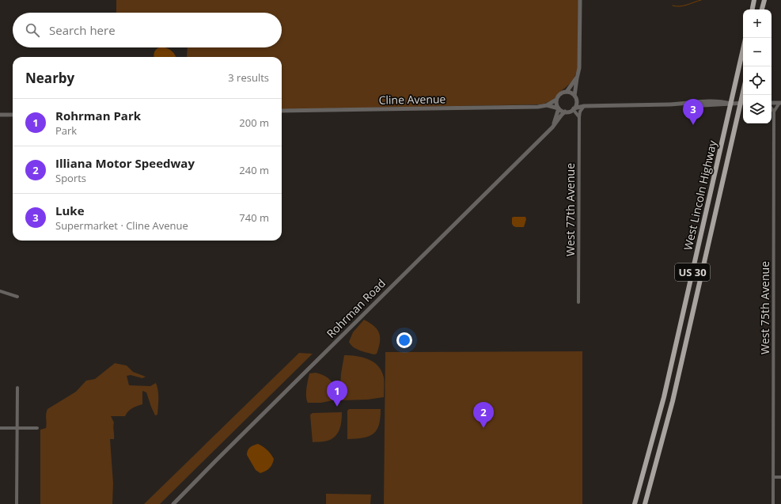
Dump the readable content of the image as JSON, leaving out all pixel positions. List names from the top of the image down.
{
  "streets": {
    "main road": ["West Lincoln Highway", "US 30"],
    "street": [
      "Cline Avenue",
      "West 77th Avenue",
      "West 75th Avenue",
      "Rohrman Road"
    ]
  },
  "crossings": [
    ["Cline Avenue", "Rohrman Road"]
  ],
  "page": {
    "map_buttons": ["+", "−"],
    "search": "Search here",
    "heading": ["Nearby", "3 results"],
    "list": [
      {
        "mark": "1",
        "name": "Rohrman Park",
        "note": "Park",
        "value": "200 m"
      },
      {
        "mark": "2",
        "name": "Illiana Motor Speedway",
        "note": "Sports",
        "value": "240 m"
      },
      {
        "mark": "3",
        "name": "Luke",
        "note": "Supermarket · Cline Avenue",
        "value": "740 m"
      }
    ],
    "pins": ["3", "1", "2"]
  }
}
